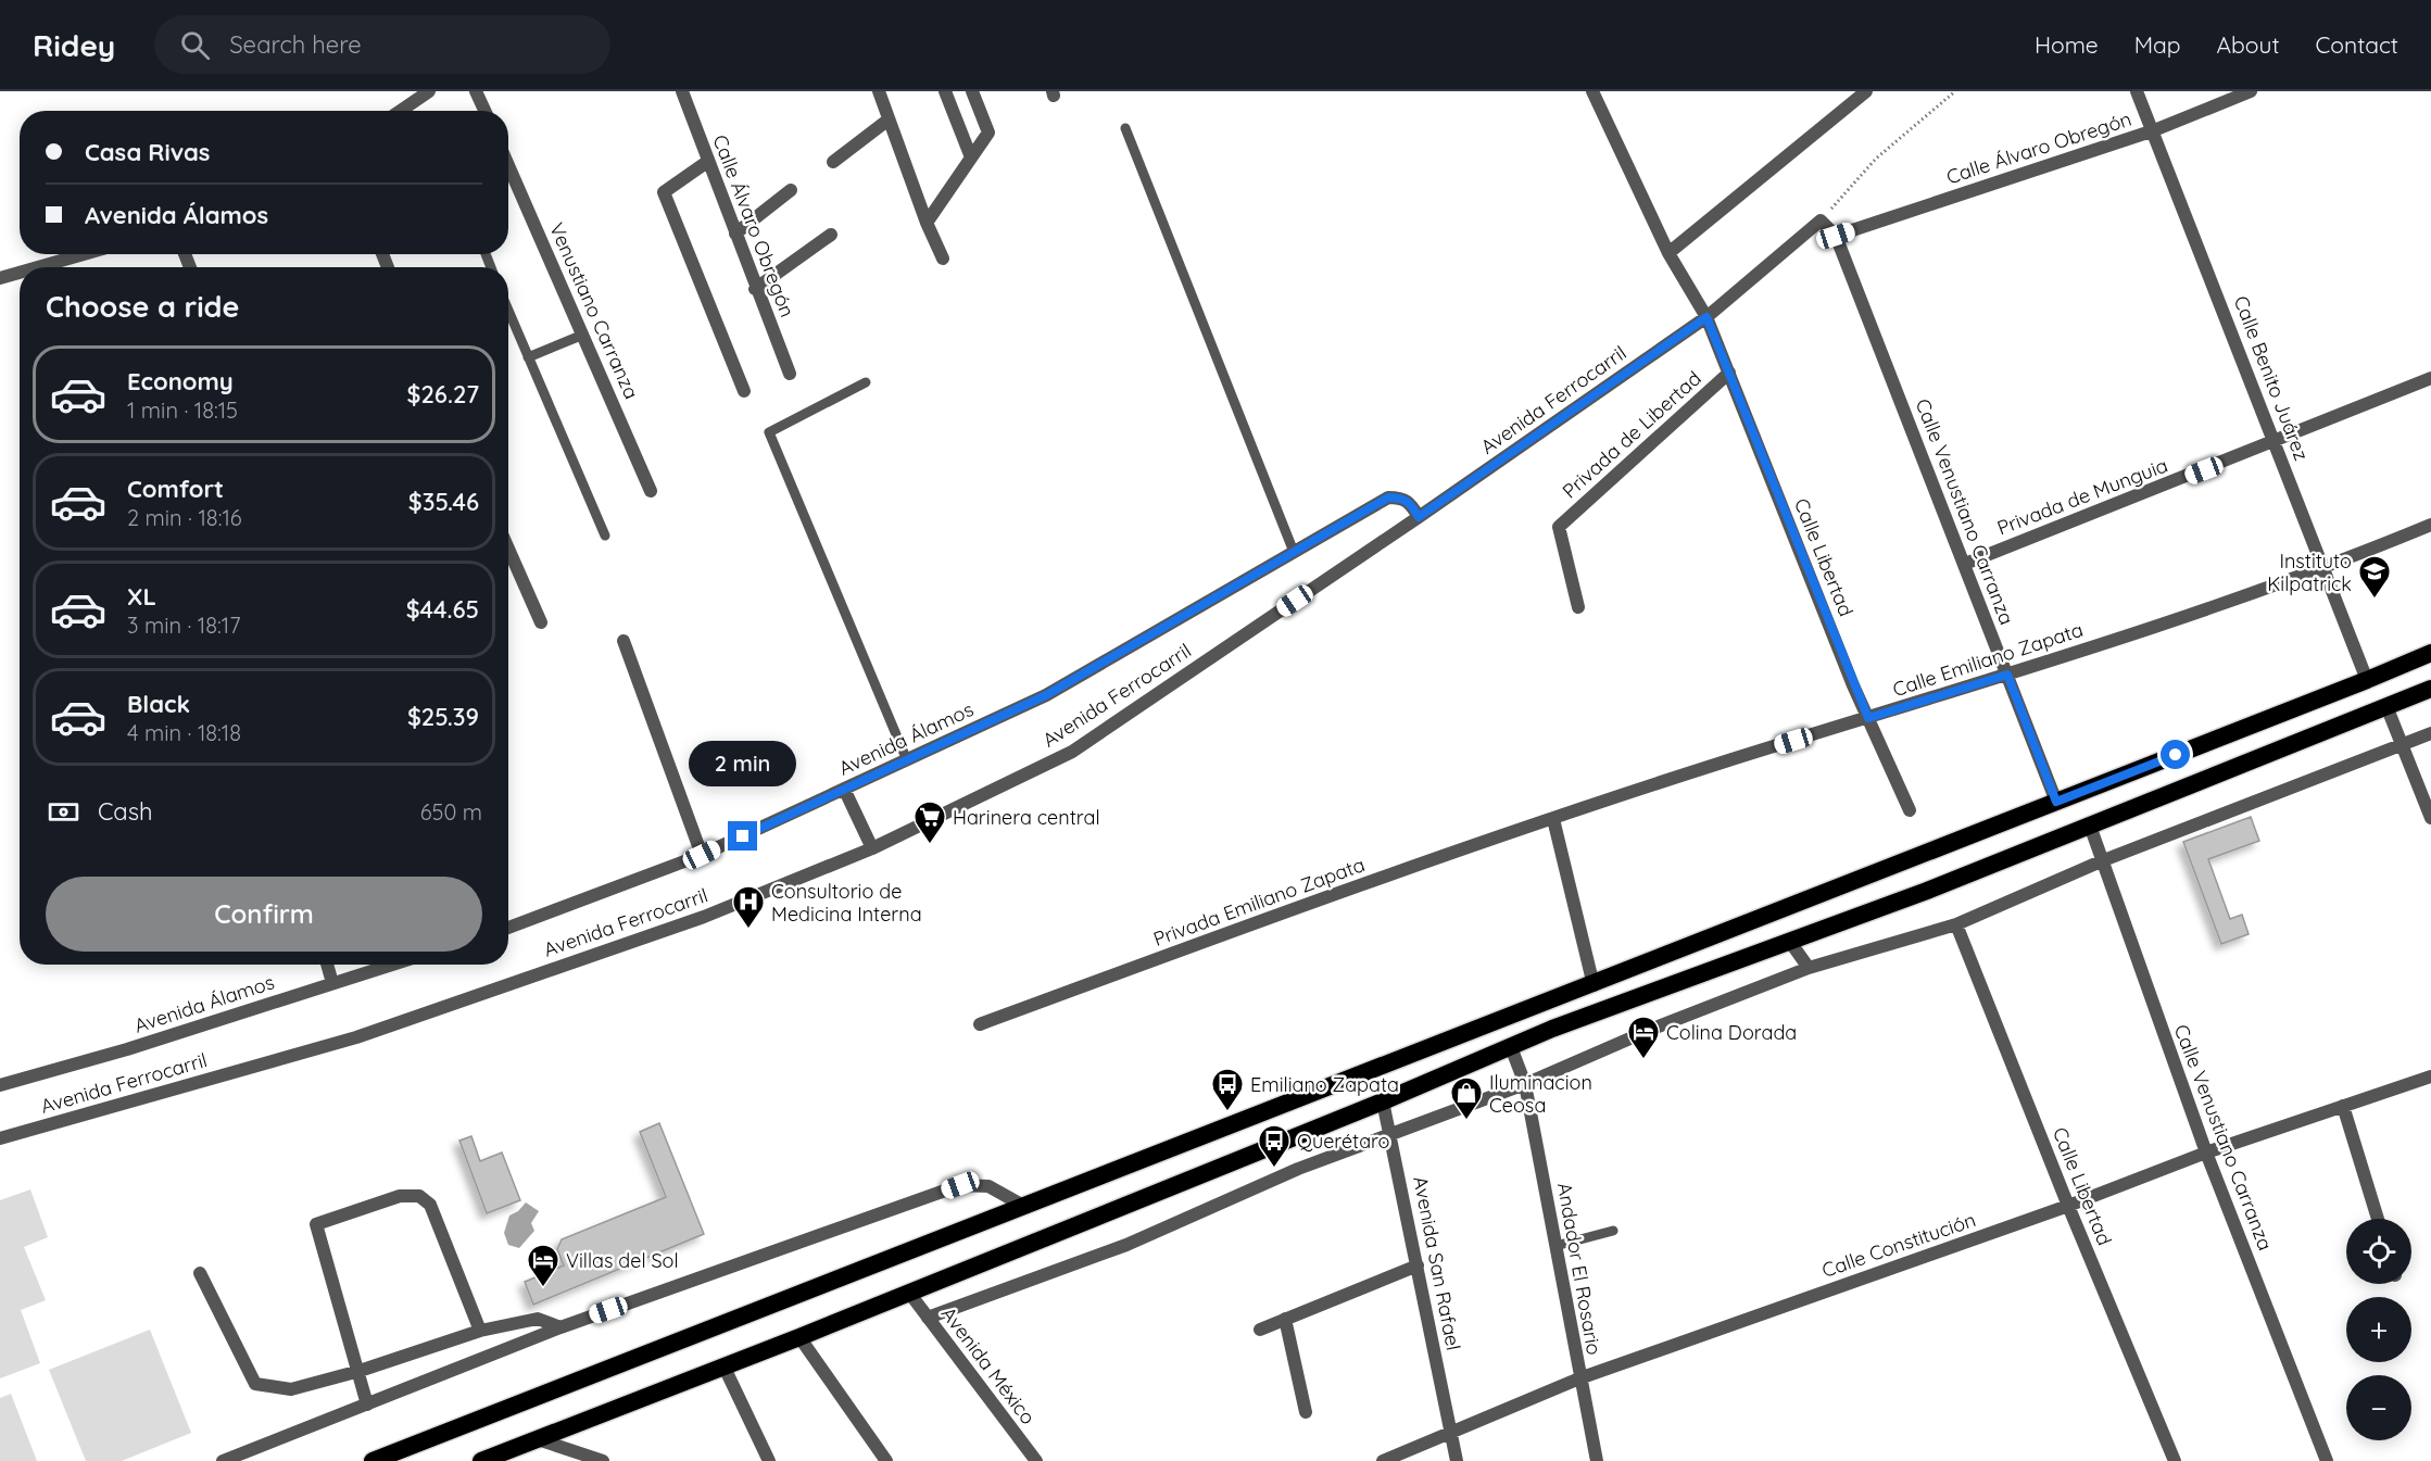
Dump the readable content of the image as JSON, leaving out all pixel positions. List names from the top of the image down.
{
  "streets": {
    "street": [
      "Calle Álvaro Obregón",
      "Venustiano Carranza",
      "Calle Benito Juárez",
      "Avenida Ferrocarril",
      "Privada de Libertad",
      "Privada de Munguia",
      "Calle Venustiano Carranza",
      "Calle Libertad",
      "Calle Emiliano Zapata",
      "Avenida Álamos",
      "Privada Emiliano Zapata",
      "Calle Constitución",
      "Avenida San Rafael",
      "Andador El Rosario",
      "Avenida México"
    ]
  },
  "crossings": [
    ["Calle Álvaro Obregón", "Calle Benito Juárez"],
    ["Calle Álvaro Obregón", "Calle Venustiano Carranza"],
    ["Calle Benito Juárez", "Privada de Munguia"],
    ["Calle Benito Juárez", "Calle Emiliano Zapata"],
    ["Avenida Ferrocarril", "Calle Libertad"],
    ["Avenida Ferrocarril", "Avenida Álamos"],
    ["Privada de Libertad", "Calle Libertad"],
    ["Privada de Munguia", "Calle Venustiano Carranza"],
    ["Calle Venustiano Carranza", "Calle Emiliano Zapata"],
    ["Calle Venustiano Carranza", "Calle Constitución"],
    ["Calle Libertad", "Calle Emiliano Zapata"],
    ["Calle Libertad", "Calle Constitución"],
    ["Calle Emiliano Zapata", "Privada Emiliano Zapata"],
    ["Calle Constitución", "Avenida San Rafael"],
    ["Calle Constitución", "Andador El Rosario"]
  ],
  "places": {
    "school or university": ["Instituto Kilpatrick"],
    "supermarket": ["Harinera central"],
    "hospital": ["Consultorio de Medicina Interna"],
    "hotel": ["Colina Dorada", "Villas del Sol"],
    "bus stop": ["Emiliano Zapata", "Querétaro"],
    "shop": ["Iluminacion Ceosa"]
  },
  "page": {
    "header": "Ridey",
    "search": "Search here",
    "nav": [
      "Home",
      "Map",
      "About",
      "Contact"
    ],
    "banner": ["Casa Rivas", "Avenida Álamos"],
    "heading": "Choose a ride",
    "list": [
      {
        "name": "Economy",
        "note": "1 min · 18:15",
        "value": "$26.27"
      },
      {
        "name": "Comfort",
        "note": "2 min · 18:16",
        "value": "$35.46"
      },
      {
        "name": "XL",
        "note": "3 min · 18:17",
        "value": "$44.65"
      },
      {
        "name": "Black",
        "note": "4 min · 18:18",
        "value": "$25.39"
      }
    ],
    "bubble": "2 min",
    "pay": ["Cash", "650 m"],
    "buttons": "Confirm",
    "map_buttons": ["+", "−"]
  }
}
